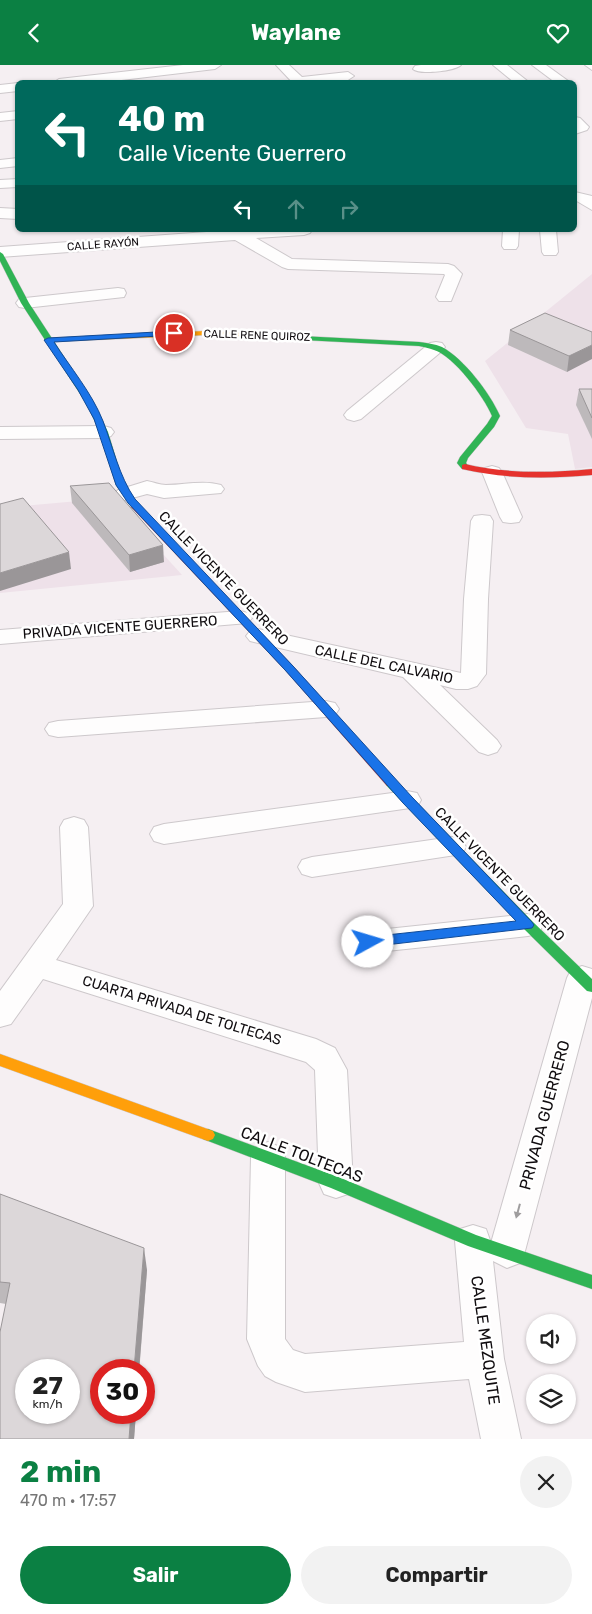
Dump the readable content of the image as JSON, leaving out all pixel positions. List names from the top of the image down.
{
  "streets": {
    "street": [
      "CALLE RAYÓN",
      "CALLE RENE QUIROZ",
      "CALLE VICENTE GUERRERO",
      "PRIVADA VICENTE GUERRERO",
      "CALLE DEL CALVARIO",
      "CUARTA PRIVADA DE TOLTECAS",
      "PRIVADA GUERRERO",
      "CALLE TOLTECAS",
      "CALLE MEZQUITE"
    ]
  },
  "crossings": [
    ["CALLE RAYÓN", "CALLE VICENTE GUERRERO"],
    ["CALLE RENE QUIROZ", "CALLE VICENTE GUERRERO"],
    ["CALLE VICENTE GUERRERO", "PRIVADA VICENTE GUERRERO"],
    ["CALLE VICENTE GUERRERO", "CALLE DEL CALVARIO"],
    ["CALLE VICENTE GUERRERO", "PRIVADA GUERRERO"],
    ["CUARTA PRIVADA DE TOLTECAS", "CALLE TOLTECAS"],
    ["PRIVADA GUERRERO", "CALLE TOLTECAS"],
    ["PRIVADA GUERRERO", "CALLE MEZQUITE"],
    ["CALLE TOLTECAS", "CALLE MEZQUITE"]
  ],
  "one_way": ["PRIVADA GUERRERO"],
  "page": {
    "header": "Waylane",
    "turn": ["40 m", "Calle Vicente Guerrero"],
    "speed": "27 km/h",
    "limit": "30",
    "heading": ["2 min", "470 m · 17:57"],
    "buttons": ["Salir", "Compartir"]
  }
}
